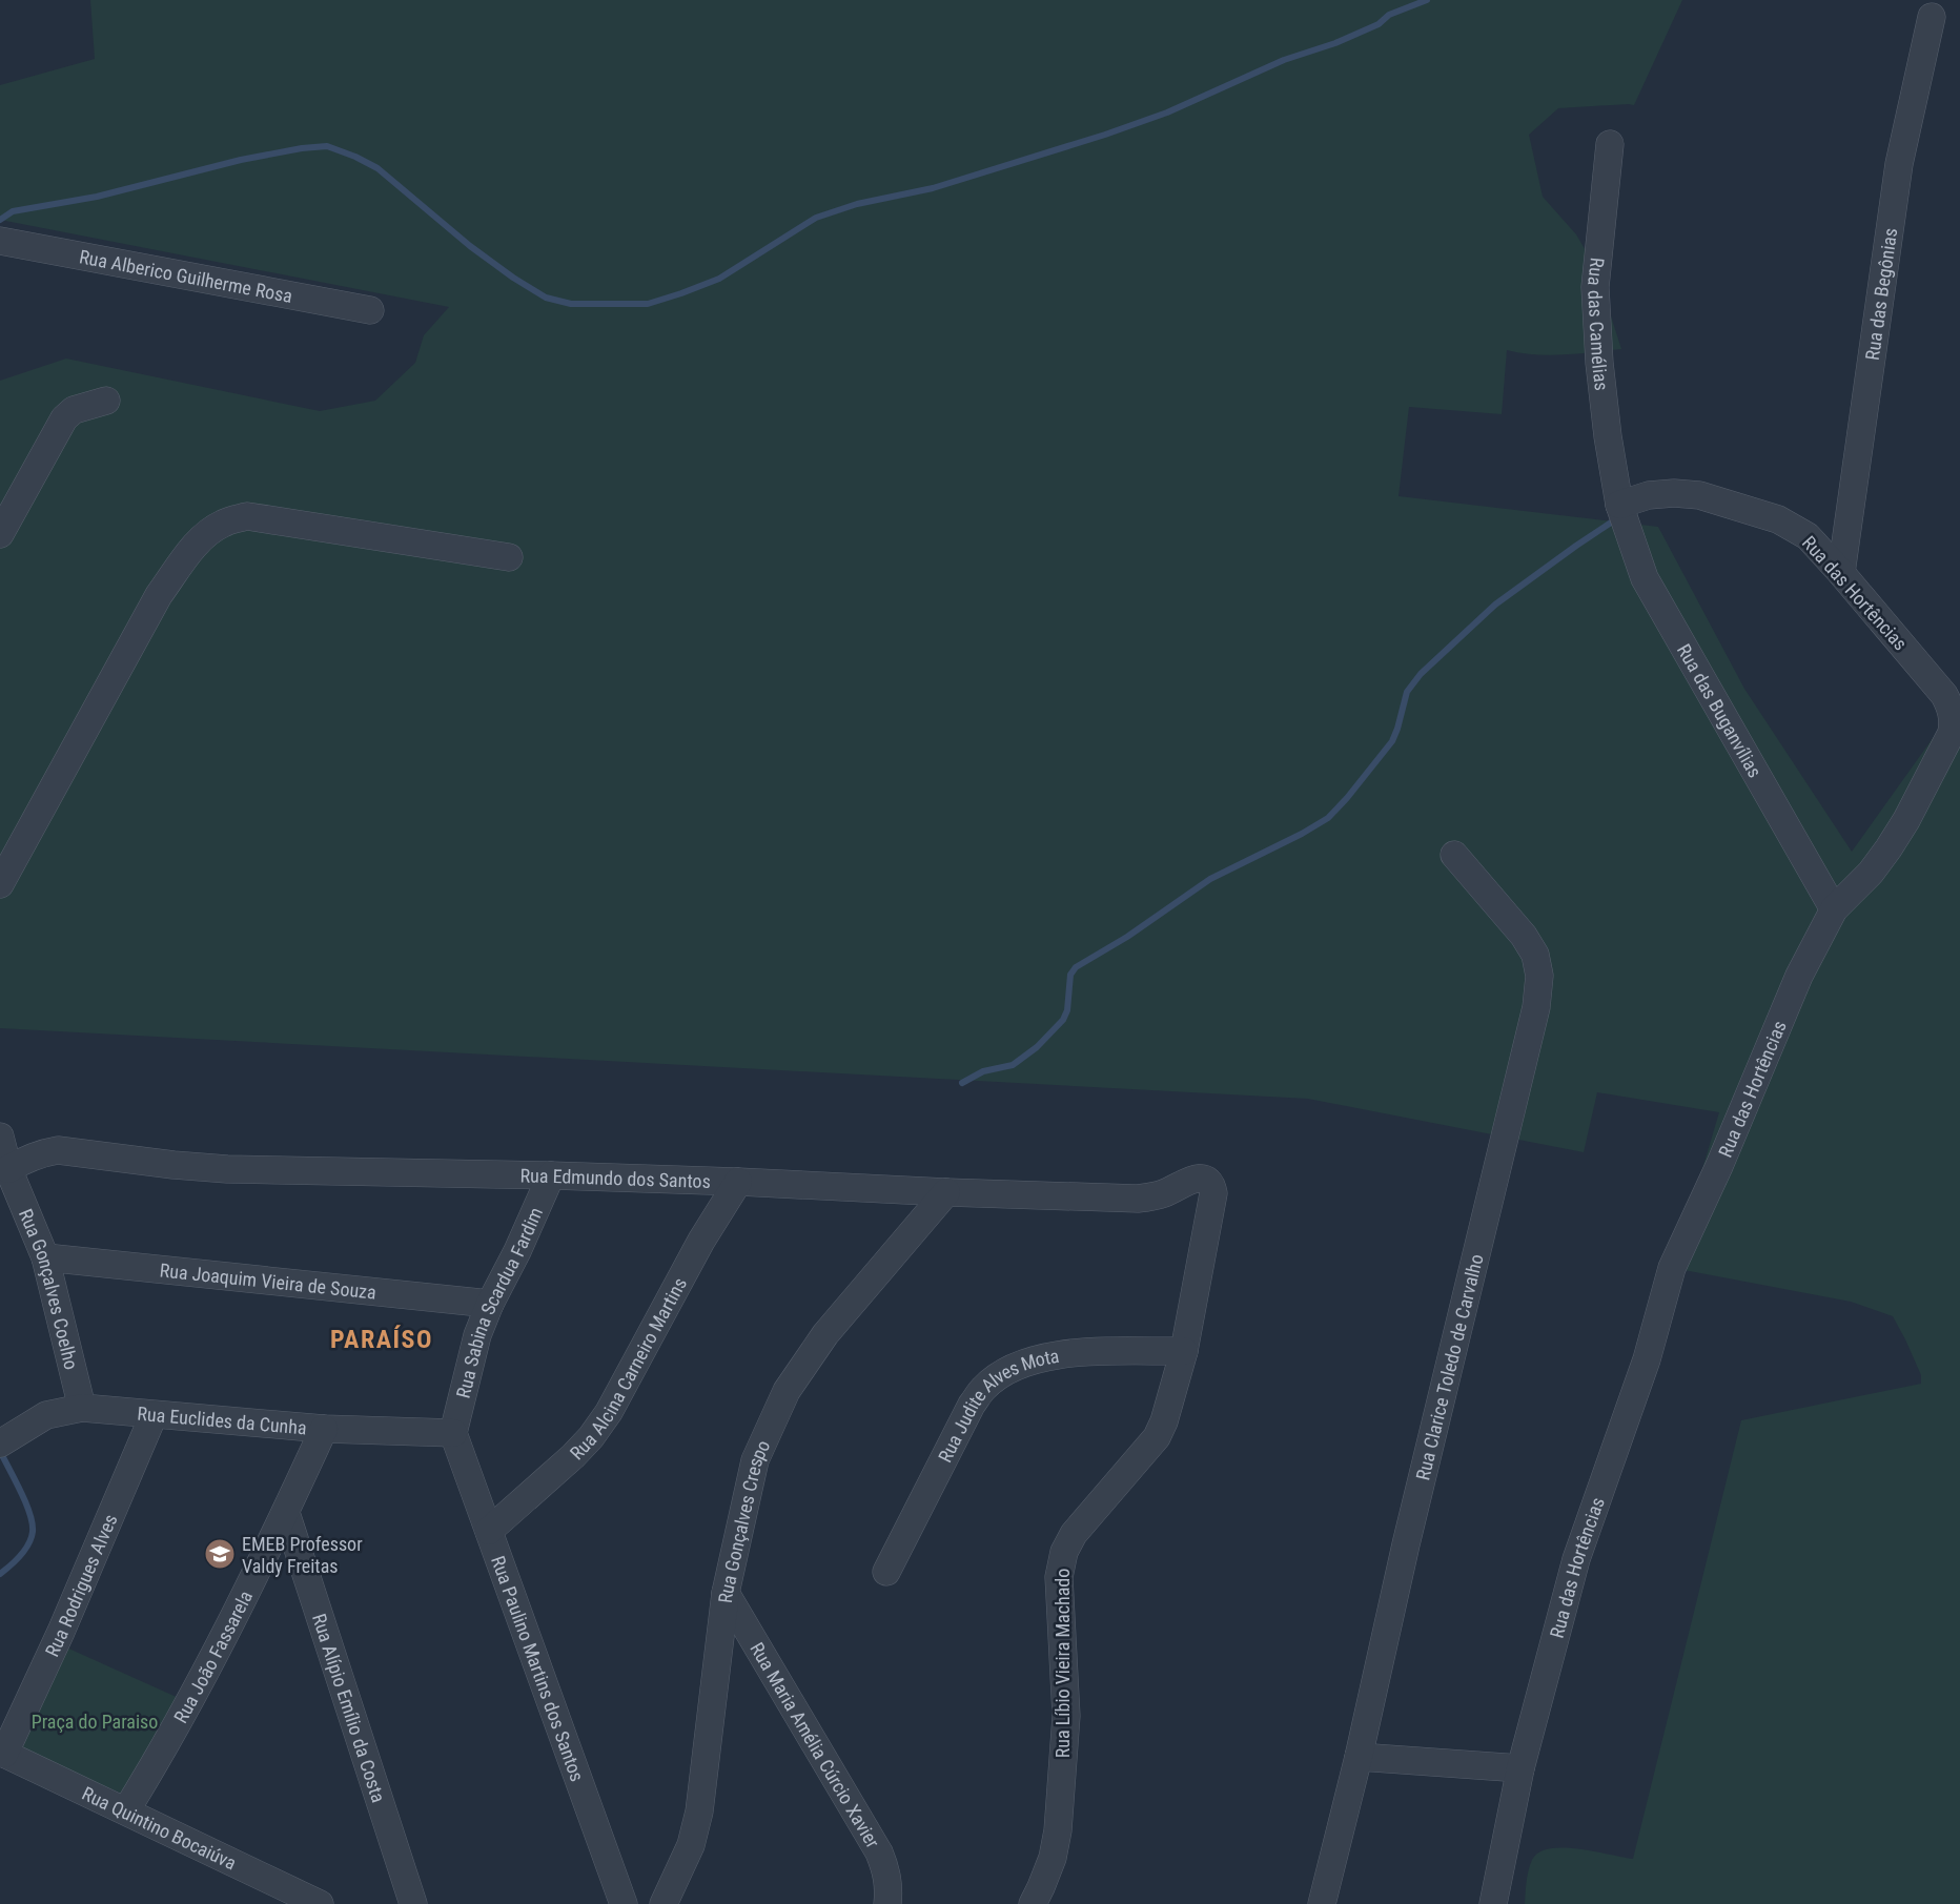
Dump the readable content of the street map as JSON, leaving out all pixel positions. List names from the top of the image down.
{
  "streets": {
    "street": [
      "Rua Alberico Guilherme Rosa",
      "Rua das Begônias",
      "Rua das Camélias",
      "Rua das Hortências",
      "Rua das Buganvílias",
      "Rua Edmundo dos Santos",
      "Rua Joaquim Vieira de Souza",
      "Rua Gonçalves Coelho",
      "Rua Sabina Scardua Fardim",
      "Rua Alcina Carneiro Martins",
      "Rua Clarice Toledo de Carvalho",
      "Rua Judite Alves Mota",
      "Rua Euclides da Cunha",
      "Rua Gonçalves Crespo",
      "Rua Rodrigues Alves",
      "Rua João Fassarela",
      "Rua Líbio Vieira Machado",
      "Rua Paulino Martins dos Santos",
      "Rua Alípio Emílio da Costa",
      "Rua Maria Amélia Cúrcio Xavier",
      "Rua Quintino Bocaiúva"
    ]
  },
  "crossings": [
    ["Rua das Begônias", "Rua das Hortências"],
    ["Rua das Camélias", "Rua das Hortências"],
    ["Rua das Camélias", "Rua das Buganvílias"],
    ["Rua das Hortências", "Rua das Buganvílias"],
    ["Rua Edmundo dos Santos", "Rua Gonçalves Coelho"],
    ["Rua Edmundo dos Santos", "Rua Sabina Scardua Fardim"],
    ["Rua Edmundo dos Santos", "Rua Alcina Carneiro Martins"],
    ["Rua Edmundo dos Santos", "Rua Gonçalves Crespo"],
    ["Rua Edmundo dos Santos", "Rua Líbio Vieira Machado"],
    ["Rua Joaquim Vieira de Souza", "Rua Gonçalves Coelho"],
    ["Rua Joaquim Vieira de Souza", "Rua Sabina Scardua Fardim"],
    ["Rua Gonçalves Coelho", "Rua Euclides da Cunha"],
    ["Rua Sabina Scardua Fardim", "Rua Euclides da Cunha"],
    ["Rua Sabina Scardua Fardim", "Rua Paulino Martins dos Santos"],
    ["Rua Alcina Carneiro Martins", "Rua Paulino Martins dos Santos"],
    ["Rua Judite Alves Mota", "Rua Líbio Vieira Machado"],
    ["Rua Euclides da Cunha", "Rua Rodrigues Alves"],
    ["Rua Euclides da Cunha", "Rua João Fassarela"],
    ["Rua Euclides da Cunha", "Rua Paulino Martins dos Santos"],
    ["Rua Gonçalves Crespo", "Rua Maria Amélia Cúrcio Xavier"],
    ["Rua Rodrigues Alves", "Rua Quintino Bocaiúva"],
    ["Rua João Fassarela", "Rua Alípio Emílio da Costa"],
    ["Rua João Fassarela", "Rua Quintino Bocaiúva"]
  ],
  "districts": ["PARAÍSO"],
  "parks": ["Praça do Paraiso"],
  "places": {
    "school or university": ["EMEB Professor Valdy Freitas"]
  }
}
